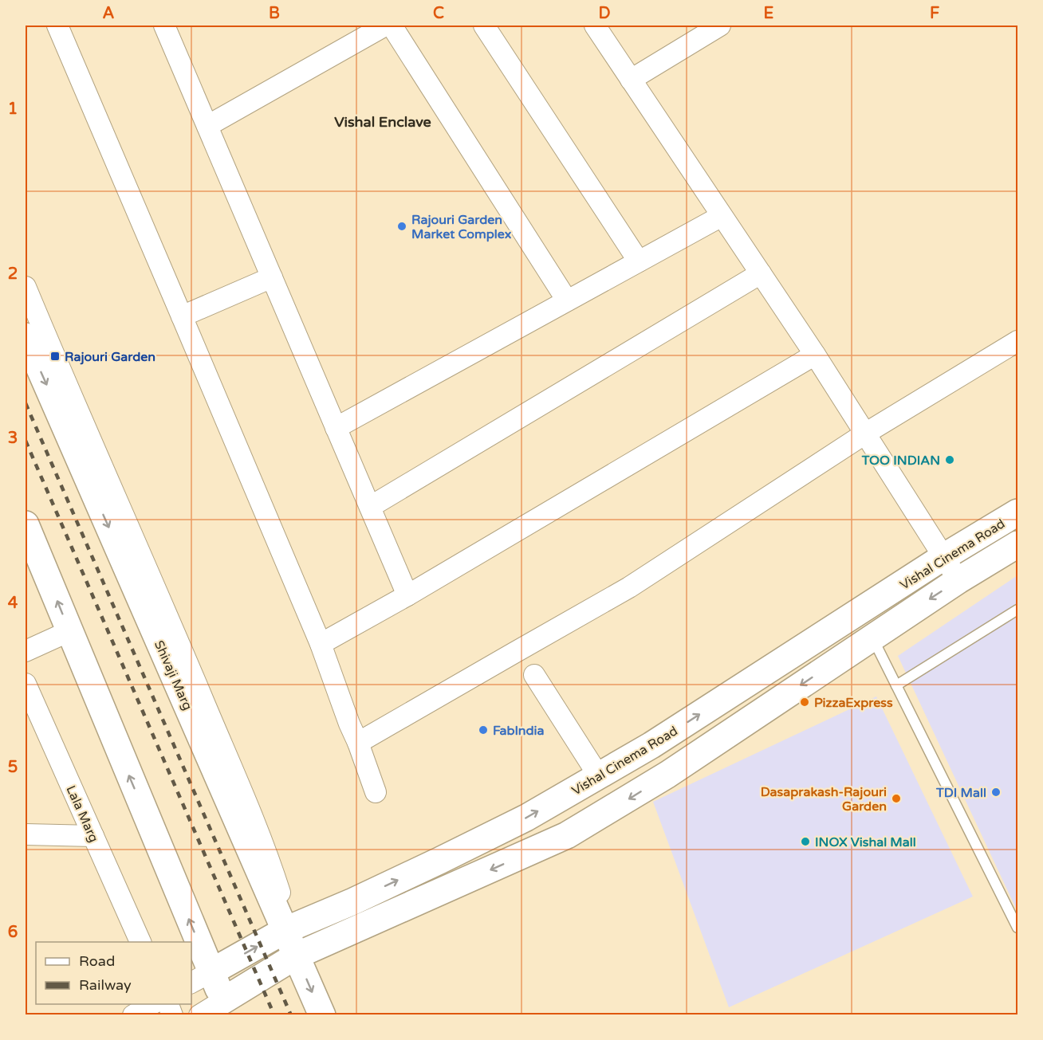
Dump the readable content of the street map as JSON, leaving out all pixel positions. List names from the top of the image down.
{
  "streets": {
    "street": ["Vishal Cinema Road", "Shivaji Marg", "Lala Marg"]
  },
  "crossings": [
    ["Vishal Cinema Road", "Shivaji Marg"]
  ],
  "districts": ["Vishal Enclave"],
  "places": {
    "other": [
      "Rajouri Garden Market Complex",
      "TOO INDIAN",
      "PizzaExpress",
      "FabIndia",
      "TDI Mall",
      "Dasaprakash-Rajouri Garden",
      "INOX Vishal Mall"
    ],
    "transit": ["Rajouri Garden"]
  },
  "legend": ["Road", "Railway"],
  "grid": {
    "columns": [
      "A",
      "B",
      "C",
      "D",
      "E",
      "F"
    ],
    "rows": [
      "1",
      "2",
      "3",
      "4",
      "5",
      "6"
    ]
  }
}
